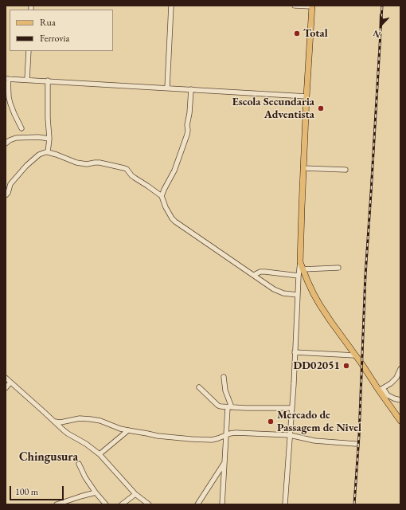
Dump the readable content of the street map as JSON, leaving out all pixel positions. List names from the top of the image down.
{
  "districts": ["Chingusura"],
  "places": [
    "Total",
    "Escola Secundaria Adventista",
    "DD02051",
    "Mercado de Passagem de Nivel"
  ],
  "legend": ["Rua", "Ferrovia"],
  "scale_bar": "100 m",
  "north": "bottom left"
}
